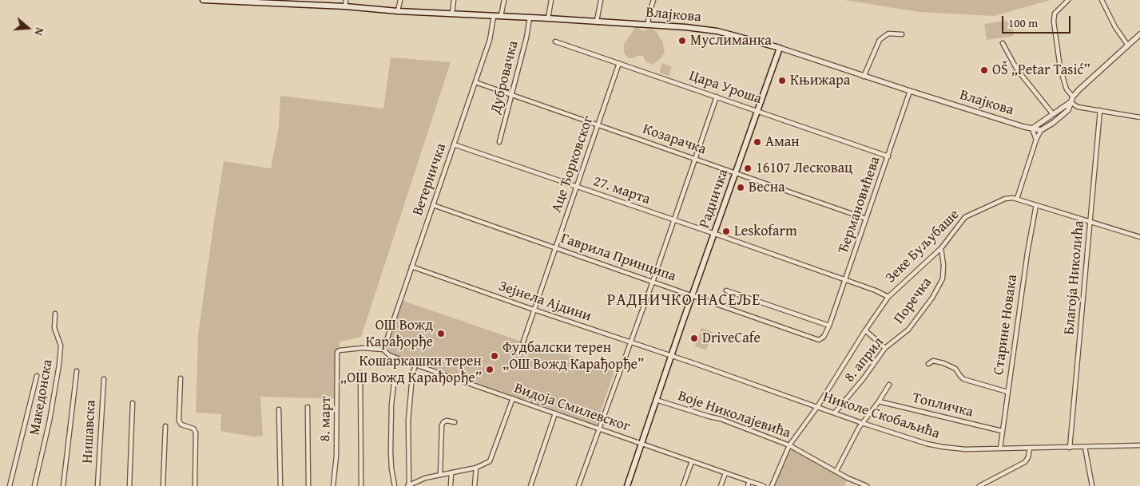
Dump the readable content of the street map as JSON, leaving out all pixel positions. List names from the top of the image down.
{
  "streets": {
    "main road": ["Влајкова", "Радничка"],
    "street": [
      "Дубровачка",
      "Цара Уроша",
      "Козарачка",
      "Аце Ђорковског",
      "Ветерничка",
      "27. марта",
      "Ђермановићева",
      "Зеке Буљубаше",
      "Гаврила Принципа",
      "Благоја Николића",
      "Поречка",
      "Зејнела Ајдини",
      "Старине Новака",
      "8. април",
      "Македонска",
      "Топличка",
      "Видоја Смилевског",
      "Воје Николајевића",
      "Николе Скобаљића",
      "8. март",
      "Нишавска"
    ]
  },
  "crossings": [
    ["Влајкова", "Дубровачка"],
    ["Влајкова", "Ветерничка"],
    ["Влајкова", "Радничка"],
    ["Влајкова", "Ђермановићева"],
    ["Дубровачка", "Козарачка"],
    ["Цара Уроша", "Аце Ђорковског"],
    ["Цара Уроша", "Радничка"],
    ["Цара Уроша", "Ђермановићева"],
    ["Козарачка", "Аце Ђорковског"],
    ["Козарачка", "Ветерничка"],
    ["Козарачка", "Радничка"],
    ["Козарачка", "Ђермановићева"],
    ["Аце Ђорковског", "27. марта"],
    ["Аце Ђорковског", "Гаврила Принципа"],
    ["Аце Ђорковског", "Зејнела Ајдини"],
    ["Ветерничка", "27. марта"],
    ["Ветерничка", "Гаврила Принципа"],
    ["Ветерничка", "Зејнела Ајдини"],
    ["Ветерничка", "Видоја Смилевског"],
    ["27. марта", "Радничка"],
    ["27. марта", "Зеке Буљубаше"],
    ["Радничка", "Зеке Буљубаше"],
    ["Радничка", "Гаврила Принципа"],
    ["Радничка", "Зејнела Ајдини"],
    ["Радничка", "Видоја Смилевског"],
    ["Радничка", "Воје Николајевића"],
    ["Радничка", "Николе Скобаљића"],
    ["Ђермановићева", "Зеке Буљубаше"],
    ["Ђермановићева", "Гаврила Принципа"],
    ["Зеке Буљубаше", "Поречка"],
    ["Зеке Буљубаше", "Воје Николајевића"],
    ["Зеке Буљубаше", "Николе Скобаљића"],
    ["Благоја Николића", "Николе Скобаљића"],
    ["Поречка", "8. април"],
    ["Зејнела Ајдини", "Николе Скобаљића"],
    ["Старине Новака", "Топличка"],
    ["Старине Новака", "Николе Скобаљића"],
    ["8. април", "Николе Скобаљића"],
    ["Видоја Смилевског", "8. март"]
  ],
  "districts": ["РАДНИЧКО НАСЕЉЕ"],
  "places": [
    "Муслиманка",
    "OŠ „Petar Tasić”",
    "Књижара",
    "Аман",
    "16107 Лесковац",
    "Весна",
    "Leskofarm",
    "ОШ Вожд Карађорђе",
    "DriveCafe",
    "Фудбалски терен „ОШ Вожд Карађорђе”",
    "Кошаркашки терен „ОШ Вожд Карађорђе”"
  ],
  "scale_bar": "100 m",
  "north": "right"
}
